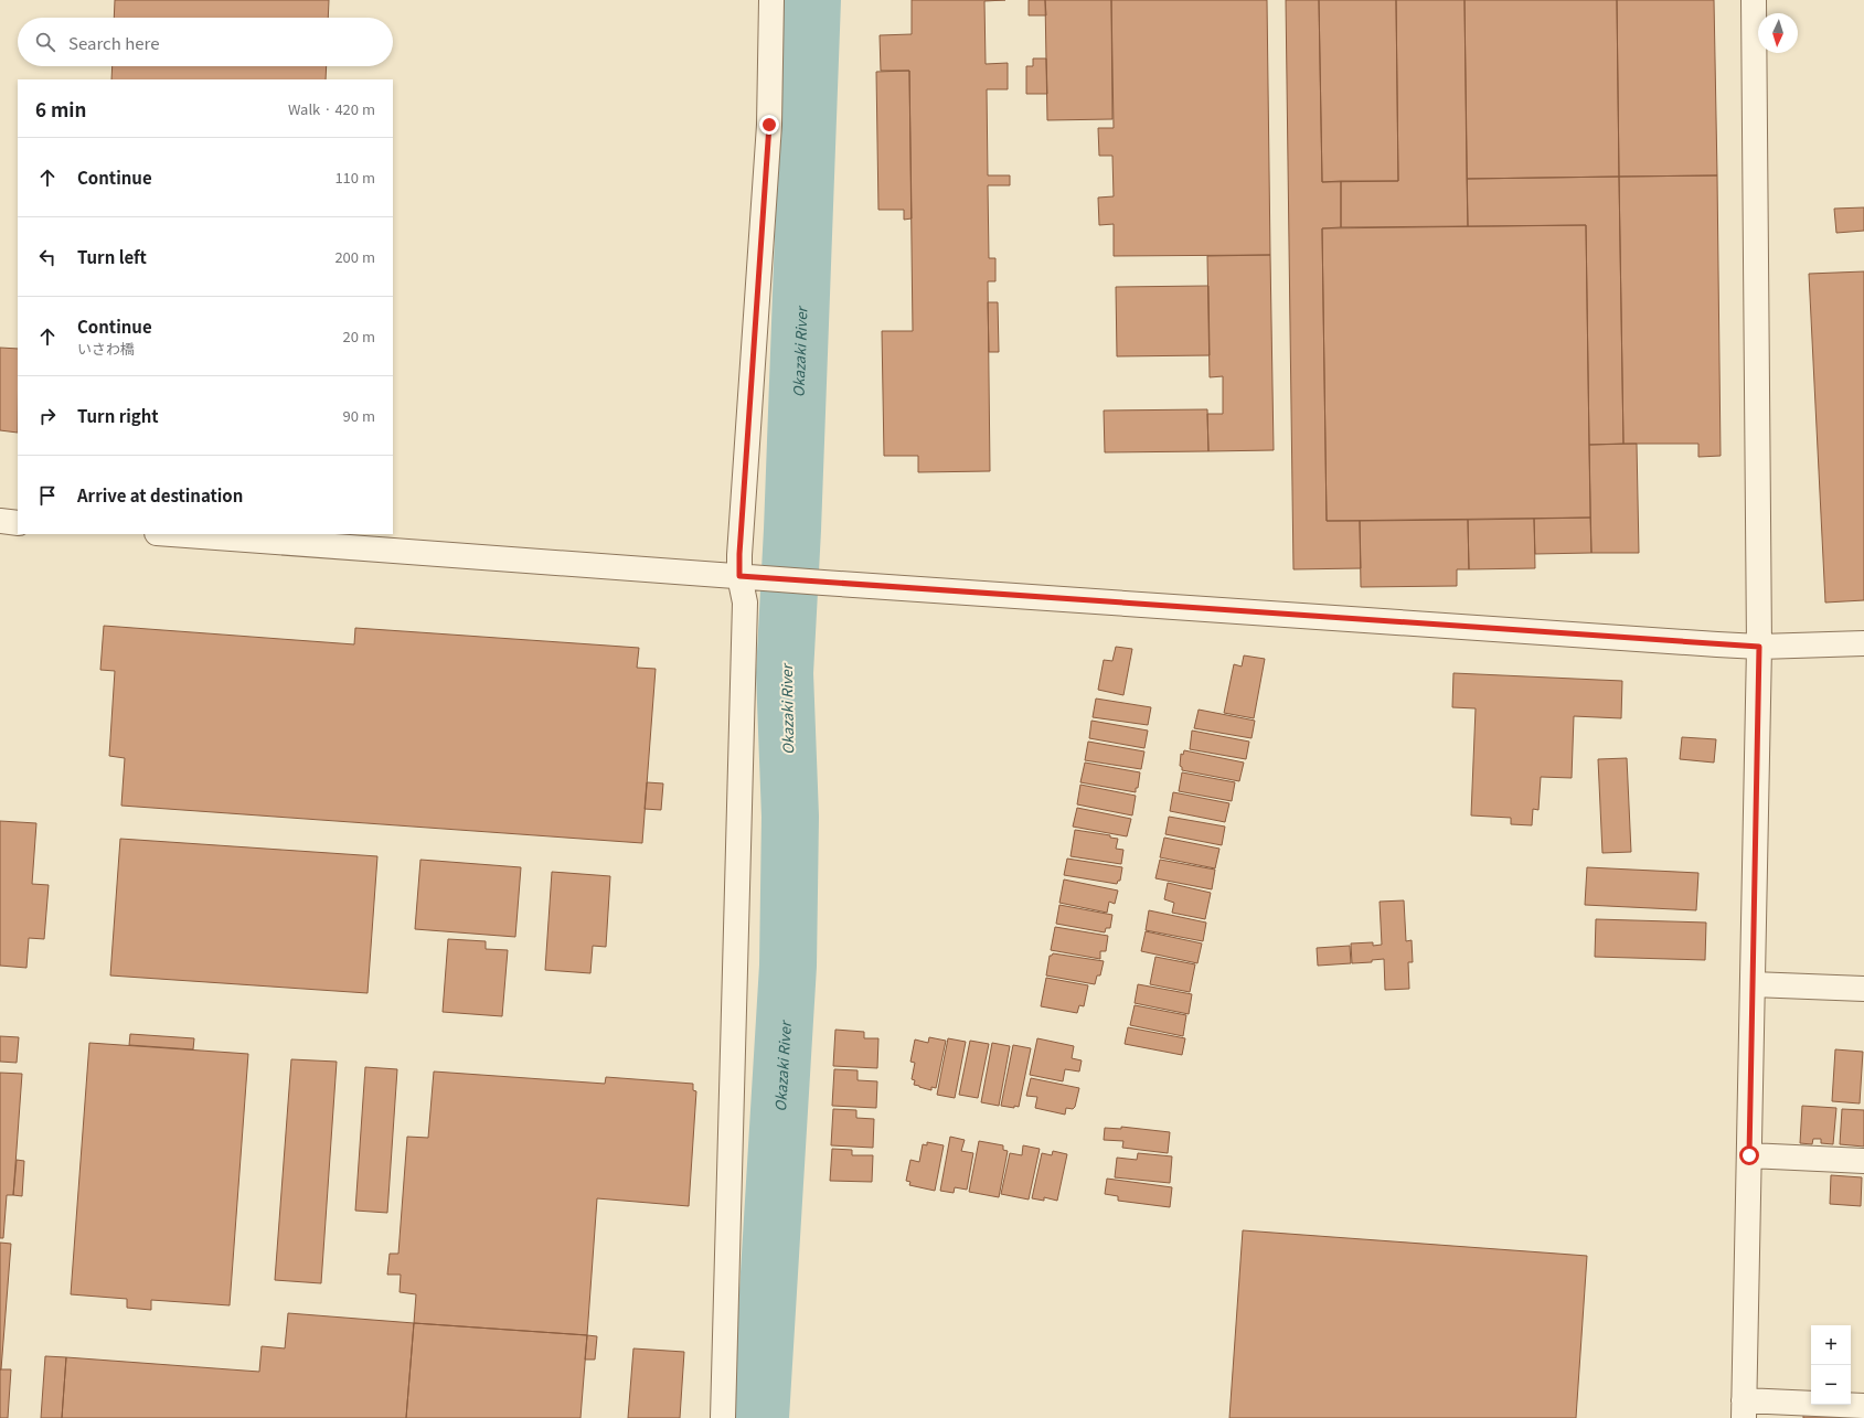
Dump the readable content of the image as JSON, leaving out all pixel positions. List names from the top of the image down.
{
  "water": ["Okazaki River"],
  "north": "bottom",
  "page": {
    "search": "Search here",
    "heading": ["6 min", "Walk · 420 m"],
    "list": [
      ["Continue", "110 m"],
      ["Turn left", "200 m"],
      ["Continue", "いさわ橋", "20 m"],
      ["Turn right", "90 m"],
      "Arrive at destination"
    ],
    "map_buttons": ["+", "−"]
  }
}
